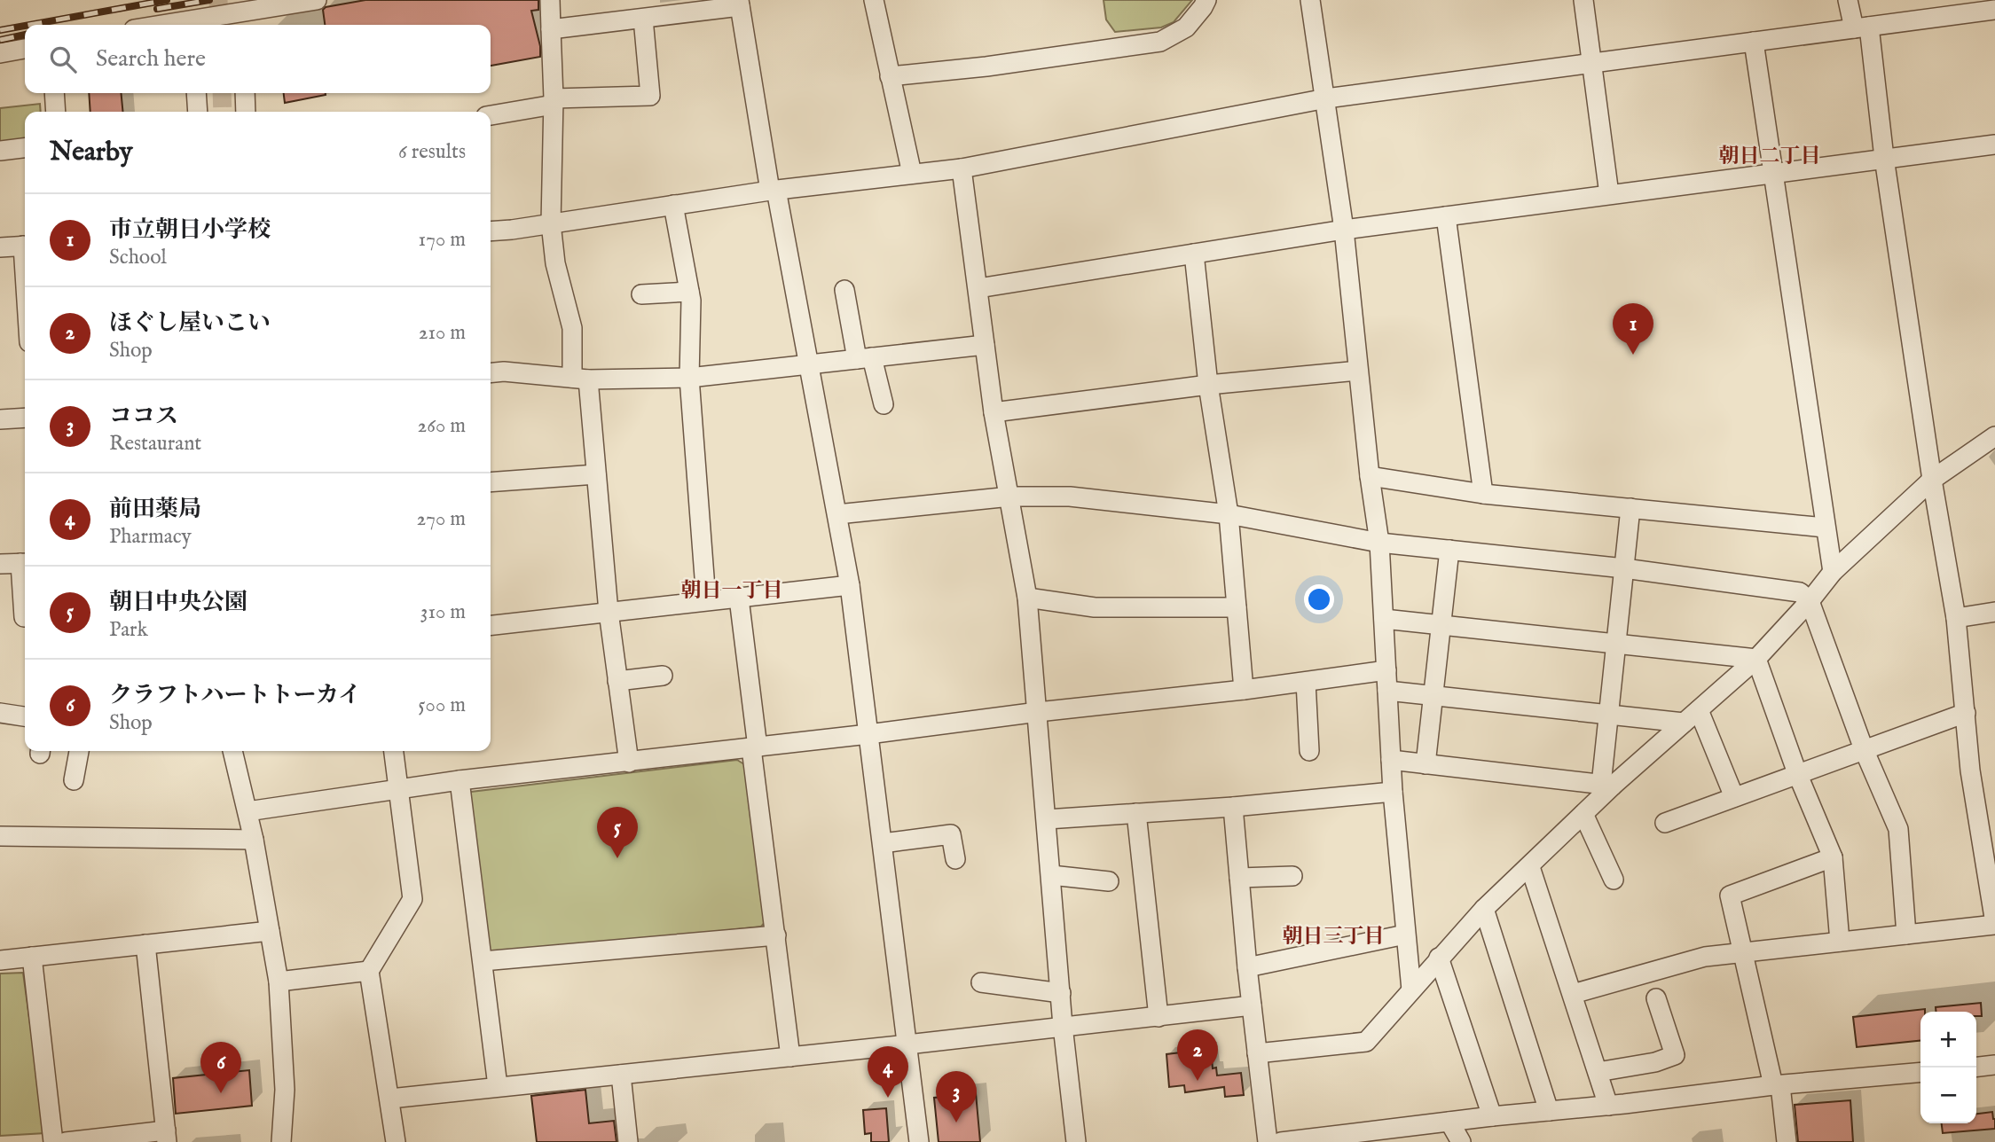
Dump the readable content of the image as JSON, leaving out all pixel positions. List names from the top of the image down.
{
  "districts": ["朝日二丁目", "朝日一丁目", "朝日三丁目"],
  "page": {
    "search": "Search here",
    "heading": ["Nearby", "6 results"],
    "list": [
      {
        "mark": "1",
        "name": "市立朝日小学校",
        "note": "School",
        "value": "170 m"
      },
      {
        "mark": "2",
        "name": "ほぐし屋いこい",
        "note": "Shop",
        "value": "210 m"
      },
      {
        "mark": "3",
        "name": "ココス",
        "note": "Restaurant",
        "value": "260 m"
      },
      {
        "mark": "4",
        "name": "前田薬局",
        "note": "Pharmacy",
        "value": "270 m"
      },
      {
        "mark": "5",
        "name": "朝日中央公園",
        "note": "Park",
        "value": "310 m"
      },
      {
        "mark": "6",
        "name": "クラフトハートトーカイ",
        "note": "Shop",
        "value": "500 m"
      }
    ],
    "pins": [
      "1",
      "5",
      "2",
      "6",
      "4",
      "3"
    ],
    "map_buttons": ["+", "−"]
  }
}
